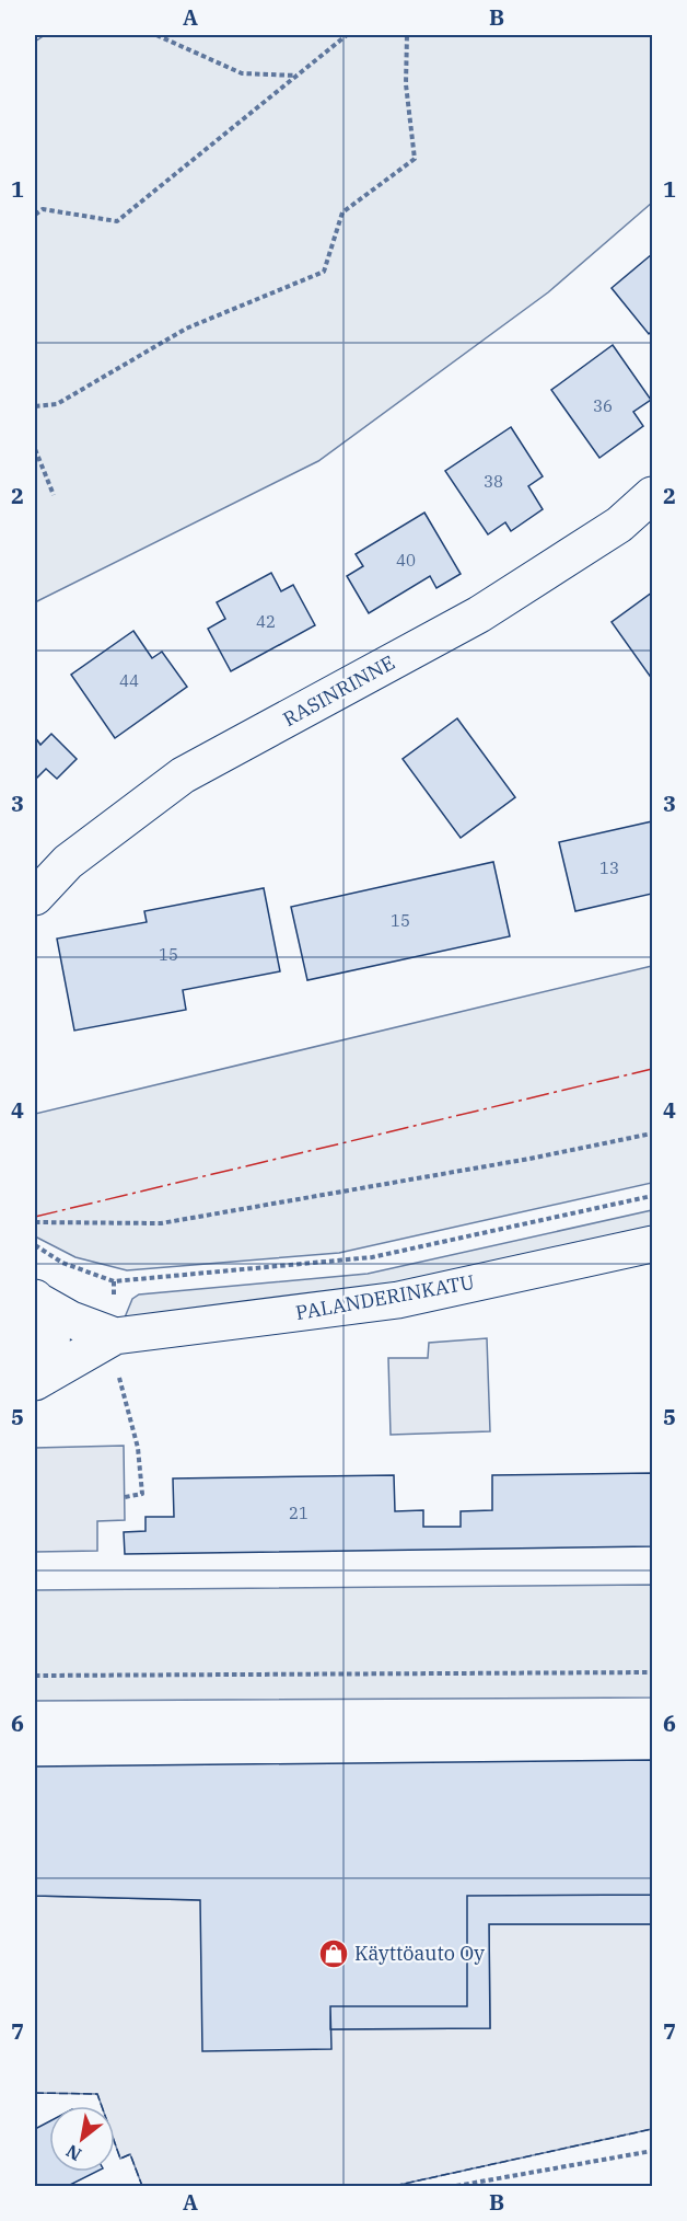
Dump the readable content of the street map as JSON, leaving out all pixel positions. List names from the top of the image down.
{
  "streets": {
    "street": ["RASINRINNE", "PALANDERINKATU"]
  },
  "places": {
    "shop": ["Käyttöauto Oy"]
  },
  "house_numbers": [
    "36",
    "38",
    "40",
    "42",
    "44",
    "13",
    "15",
    "15",
    "21"
  ],
  "north": "bottom left",
  "grid": {
    "columns": ["A", "B"],
    "rows": [
      "1",
      "2",
      "3",
      "4",
      "5",
      "6",
      "7"
    ]
  }
}
